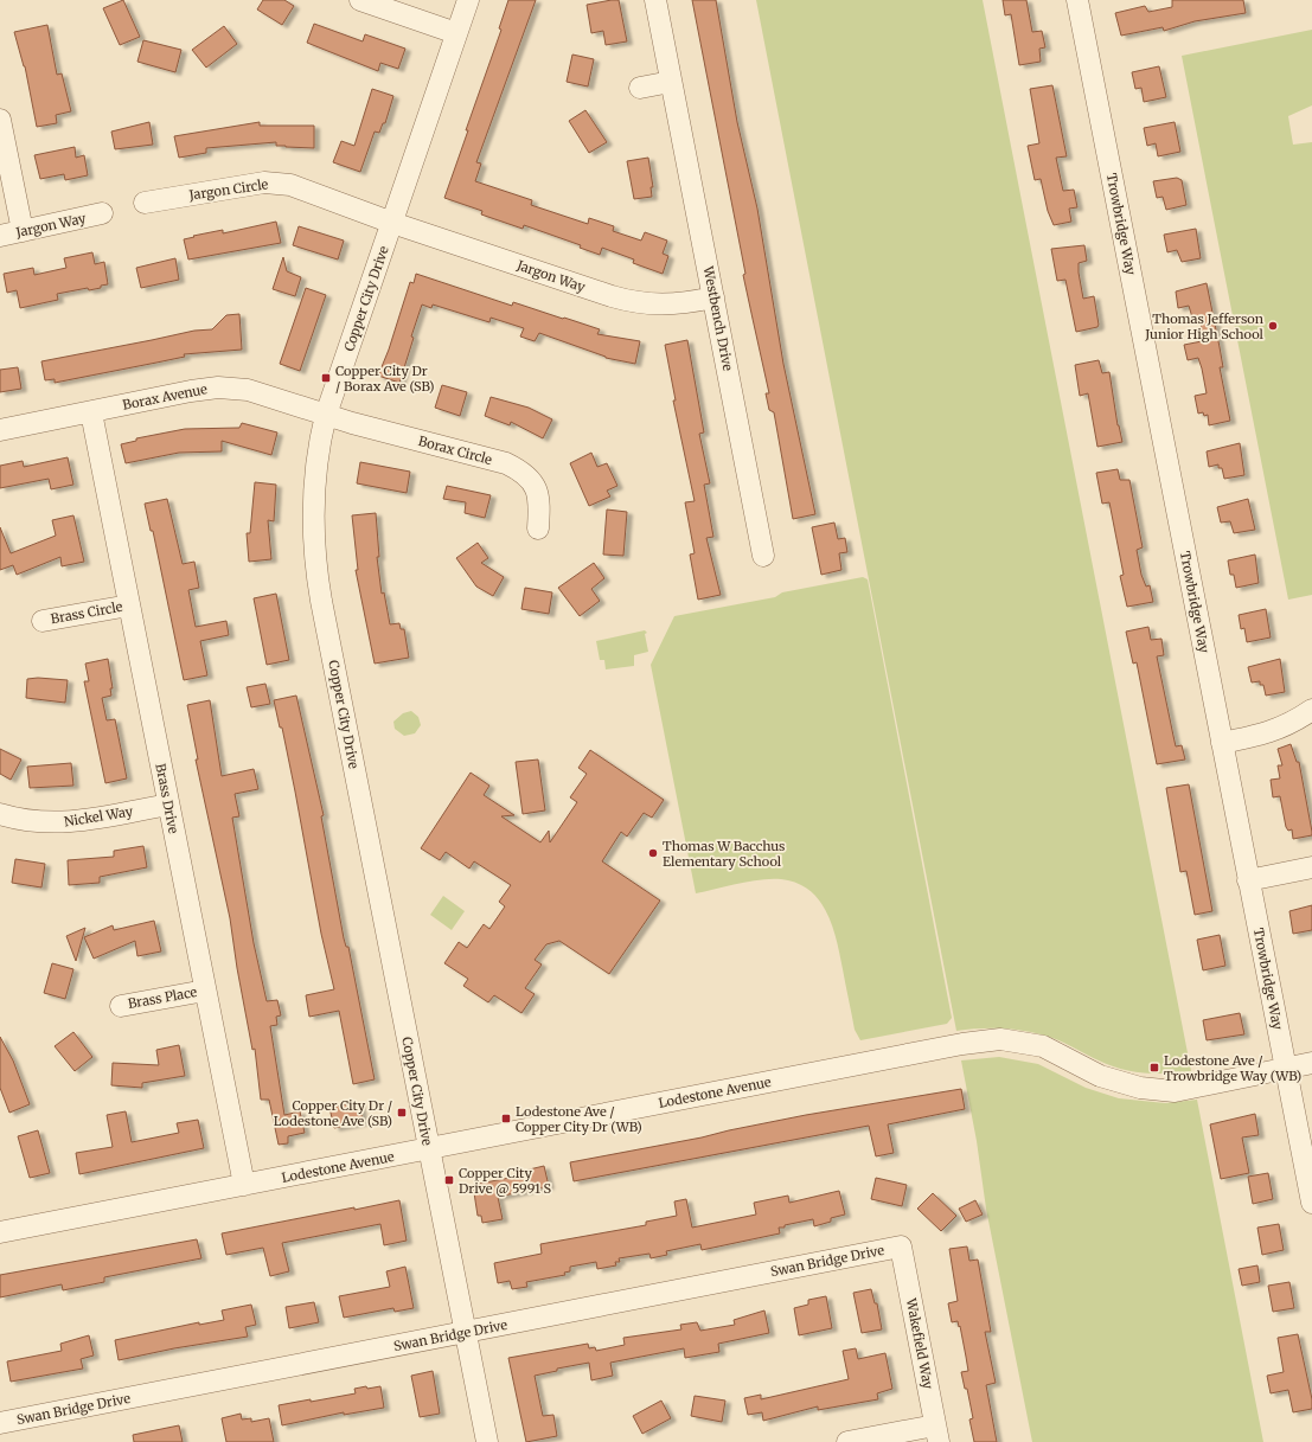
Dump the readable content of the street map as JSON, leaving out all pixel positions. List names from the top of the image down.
{
  "streets": {
    "street": [
      "Jargon Circle",
      "Trowbridge Way",
      "Jargon Way",
      "Copper City Drive",
      "Westbench Drive",
      "Borax Avenue",
      "Borax Circle",
      "Brass Circle",
      "Brass Drive",
      "Nickel Way",
      "Brass Place",
      "Lodestone Avenue",
      "Swan Bridge Drive",
      "Wakefield Way"
    ]
  },
  "crossings": [
    ["Jargon Circle", "Jargon Way"],
    ["Jargon Circle", "Copper City Drive"],
    ["Trowbridge Way", "Lodestone Avenue"],
    ["Jargon Way", "Copper City Drive"],
    ["Jargon Way", "Westbench Drive"],
    ["Copper City Drive", "Borax Avenue"],
    ["Copper City Drive", "Borax Circle"],
    ["Copper City Drive", "Lodestone Avenue"],
    ["Copper City Drive", "Swan Bridge Drive"],
    ["Borax Avenue", "Borax Circle"],
    ["Borax Avenue", "Brass Drive"],
    ["Brass Circle", "Brass Drive"],
    ["Brass Drive", "Nickel Way"],
    ["Brass Drive", "Brass Place"],
    ["Brass Drive", "Lodestone Avenue"],
    ["Swan Bridge Drive", "Wakefield Way"]
  ],
  "places": {
    "other": ["Thomas Jefferson Junior High School", "Thomas W Bacchus Elementary School"],
    "transit": [
      "Copper City Dr / Borax Ave (SB)",
      "Lodestone Ave / Trowbridge Way (WB)",
      "Copper City Dr / Lodestone Ave (SB)",
      "Lodestone Ave / Copper City Dr (WB)",
      "Copper City Drive @ 5991 S"
    ]
  }
}
